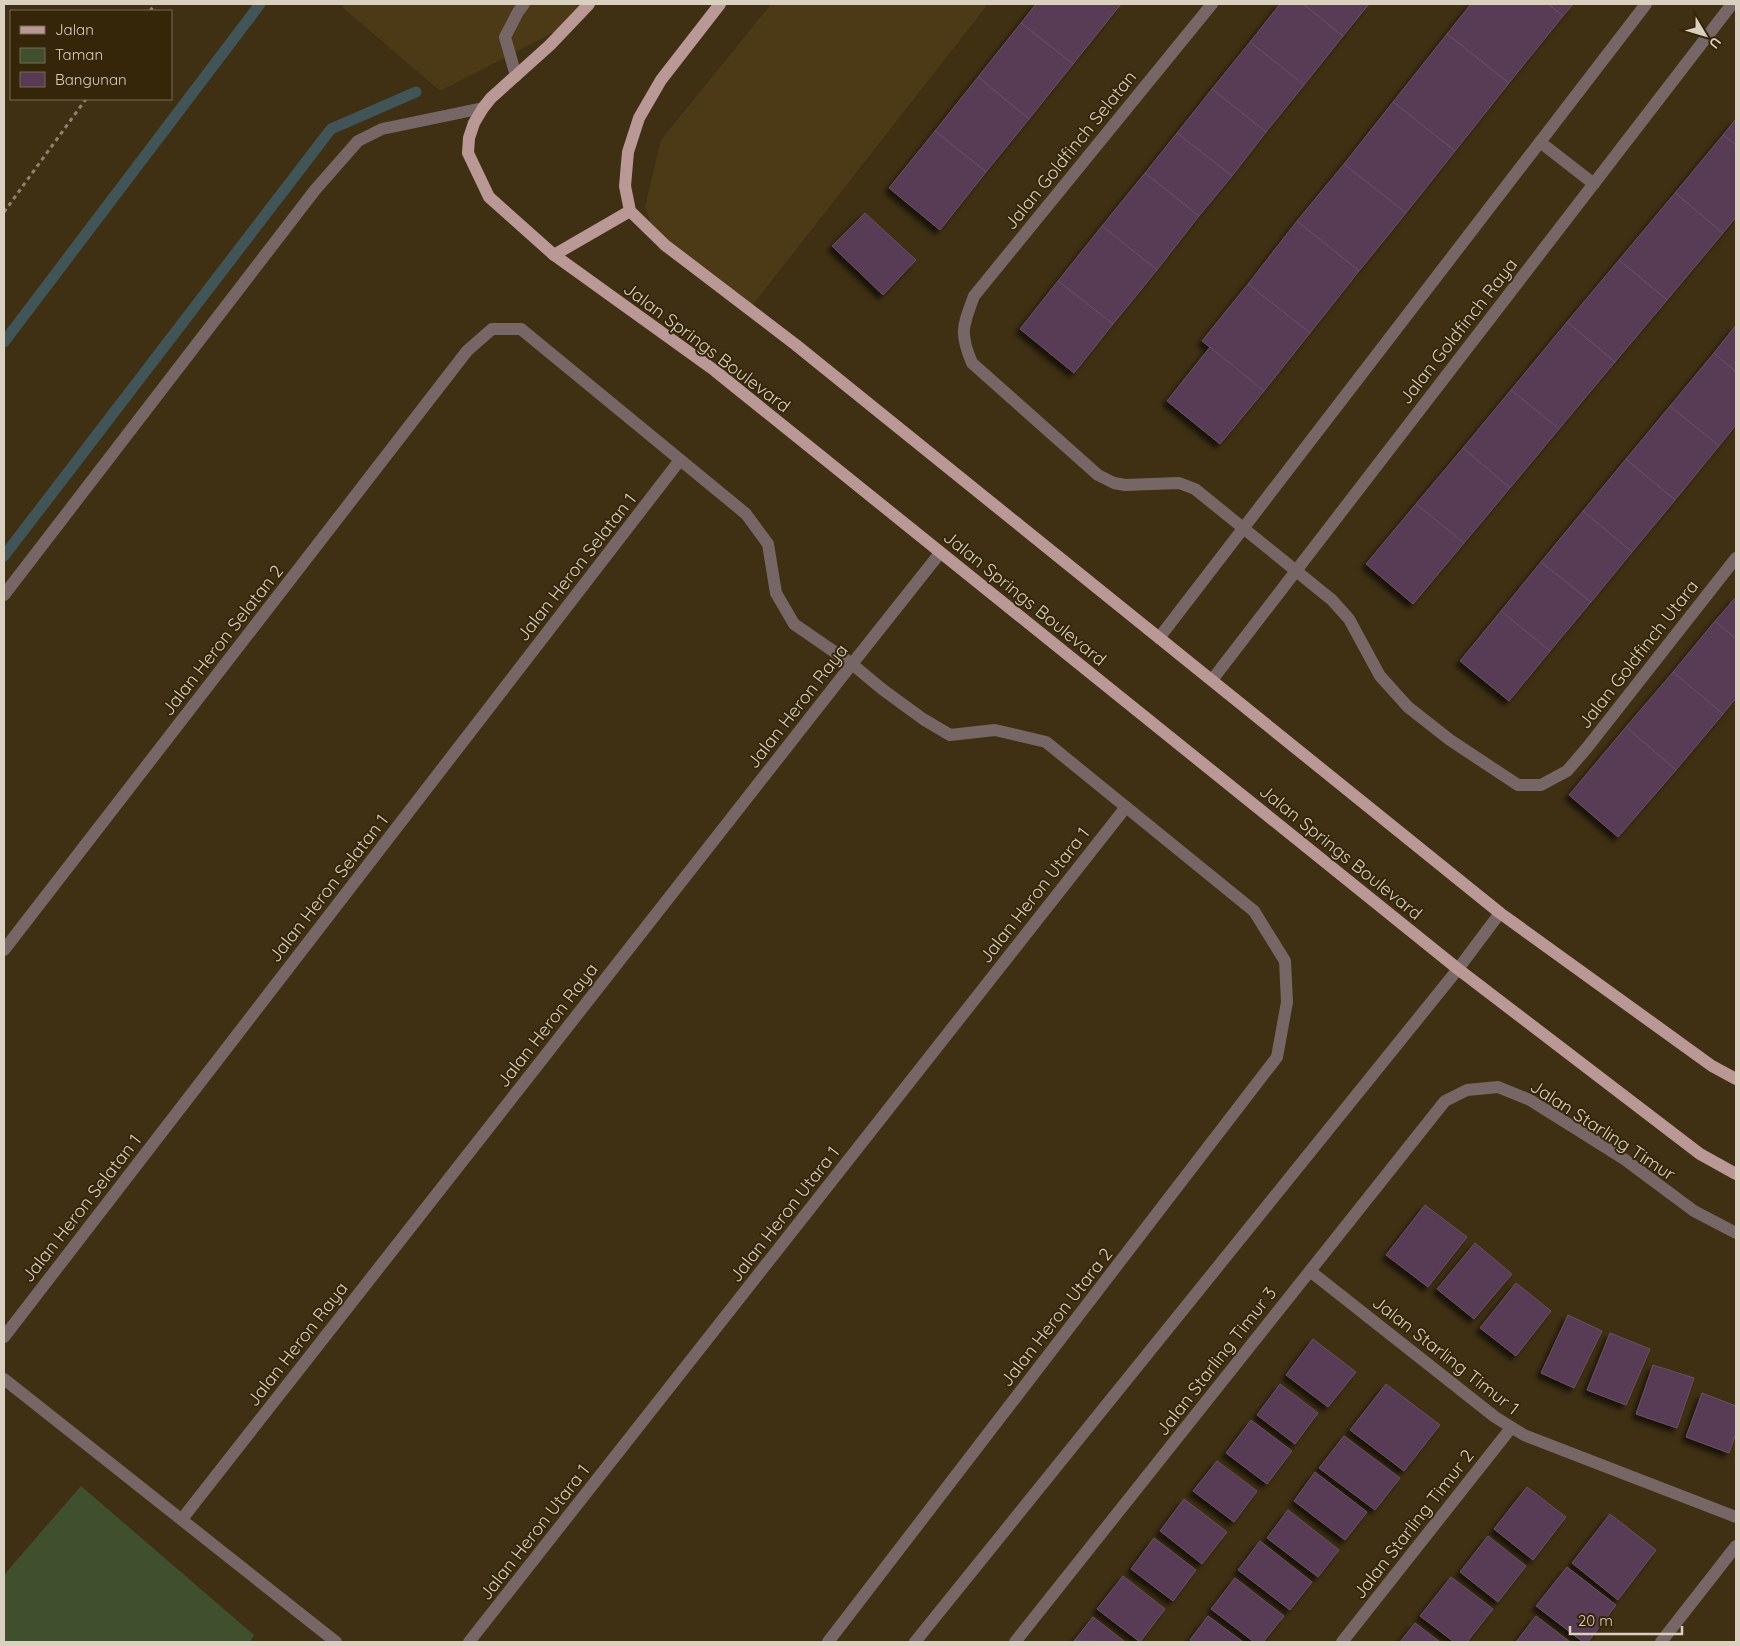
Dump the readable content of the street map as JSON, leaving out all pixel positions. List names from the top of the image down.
{
  "streets": {
    "main road": ["Jalan Springs Boulevard"],
    "street": [
      "Jalan Goldfinch Selatan",
      "Jalan Goldfinch Raya",
      "Jalan Heron Selatan 1",
      "Jalan Heron Selatan 2",
      "Jalan Goldfinch Utara",
      "Jalan Heron Raya",
      "Jalan Heron Utara 1",
      "Jalan Starling Timur",
      "Jalan Heron Utara 2",
      "Jalan Starling Timur 1",
      "Jalan Starling Timur 3",
      "Jalan Starling Timur 2"
    ]
  },
  "crossings": [
    ["Jalan Goldfinch Selatan", "Jalan Goldfinch Utara"],
    ["Jalan Goldfinch Raya", "Jalan Goldfinch Utara"],
    ["Jalan Springs Boulevard", "Jalan Heron Raya"],
    ["Jalan Heron Selatan 1", "Jalan Heron Selatan 2"],
    ["Jalan Heron Selatan 2", "Jalan Heron Raya"],
    ["Jalan Heron Selatan 2", "Jalan Heron Utara 2"],
    ["Jalan Heron Raya", "Jalan Heron Utara 2"],
    ["Jalan Heron Utara 1", "Jalan Heron Utara 2"],
    ["Jalan Starling Timur", "Jalan Starling Timur 3"],
    ["Jalan Starling Timur 1", "Jalan Starling Timur 3"],
    ["Jalan Starling Timur 1", "Jalan Starling Timur 2"]
  ],
  "legend": ["Jalan", "Taman", "Bangunan"],
  "scale_bar": "20 m",
  "north": "bottom right"
}
